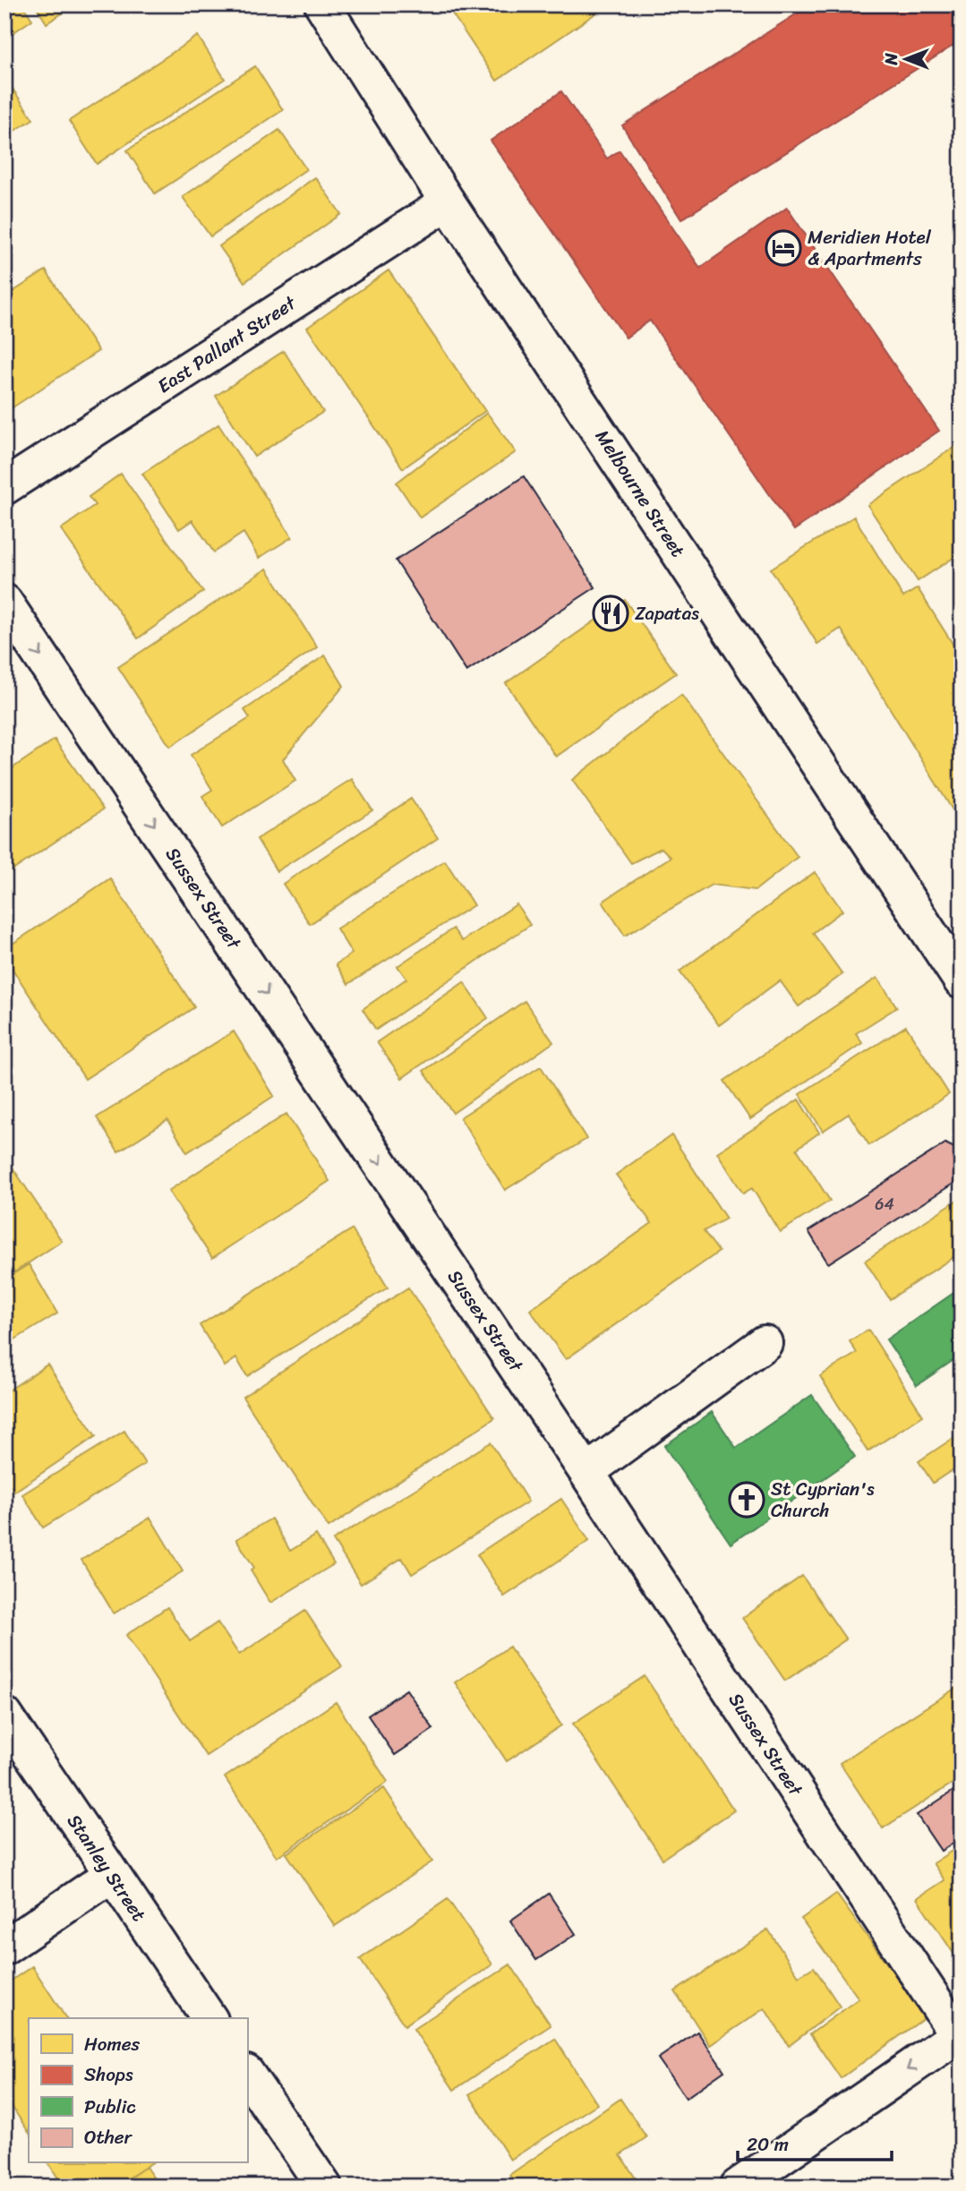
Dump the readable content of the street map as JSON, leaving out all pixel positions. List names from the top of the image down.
{
  "streets": {
    "street": [
      "East Pallant Street",
      "Melbourne Street",
      "Sussex Street",
      "Stanley Street"
    ]
  },
  "crossings": [
    ["East Pallant Street", "Melbourne Street"]
  ],
  "one_way": ["Sussex Street"],
  "places": {
    "hotel": ["Meridien Hotel & Apartments"],
    "restaurant": ["Zapatas"],
    "church": ["St Cyprian's Church"]
  },
  "house_numbers": ["64"],
  "legend": [
    "Homes",
    "Shops",
    "Public",
    "Other"
  ],
  "scale_bar": "20 m",
  "north": "left"
}
